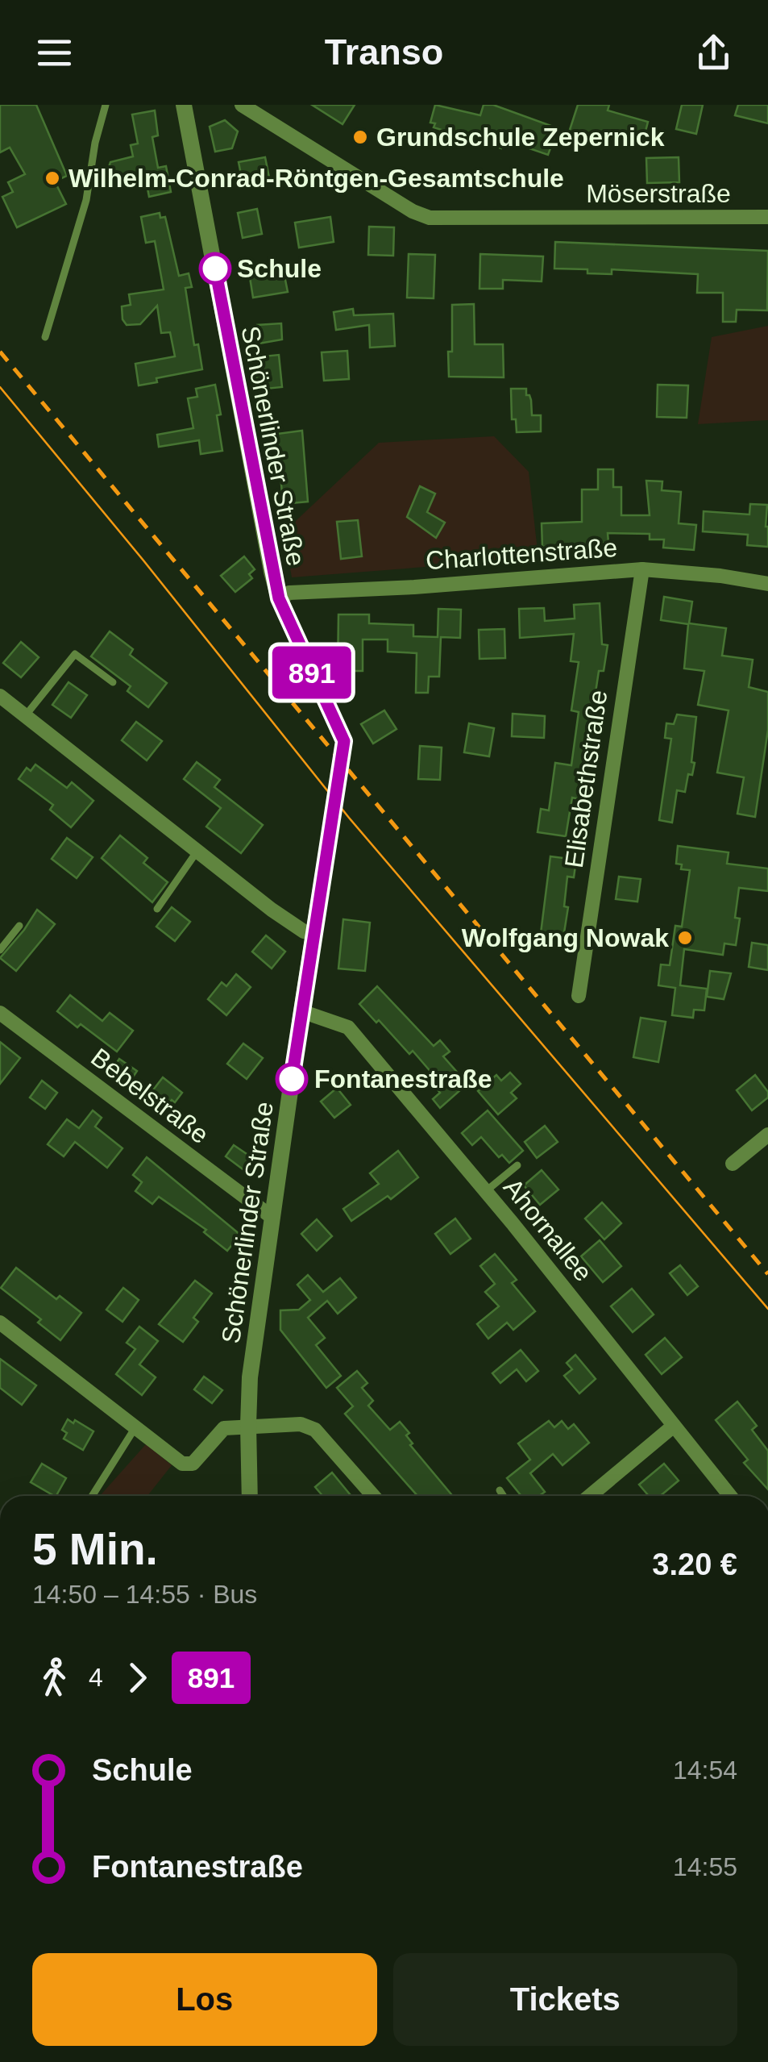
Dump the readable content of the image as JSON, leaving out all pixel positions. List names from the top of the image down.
{
  "streets": {
    "street": [
      "Möserstraße",
      "Schönerlinder Straße",
      "Charlottenstraße",
      "Elisabethstraße",
      "Bebelstraße",
      "Ahornallee"
    ]
  },
  "crossings": [
    ["Schönerlinder Straße", "Charlottenstraße"],
    ["Schönerlinder Straße", "Bebelstraße"],
    ["Schönerlinder Straße", "Ahornallee"],
    ["Charlottenstraße", "Elisabethstraße"]
  ],
  "places": [
    "Grundschule Zepernick",
    "Wilhelm-Conrad-Röntgen-Gesamtschule",
    "Schule",
    "Wolfgang Nowak",
    "Fontanestraße"
  ],
  "lines": ["bus line 891"],
  "page": {
    "header": "Transo",
    "on_map": "891",
    "heading": ["5 Min.", "14:50 – 14:55 · Bus", "3.20 €"],
    "legs": ["4", "891"],
    "list": [
      {
        "name": "Schule",
        "value": "14:54"
      },
      {
        "name": "Fontanestraße",
        "value": "14:55"
      }
    ],
    "buttons": ["Los", "Tickets"]
  }
}
